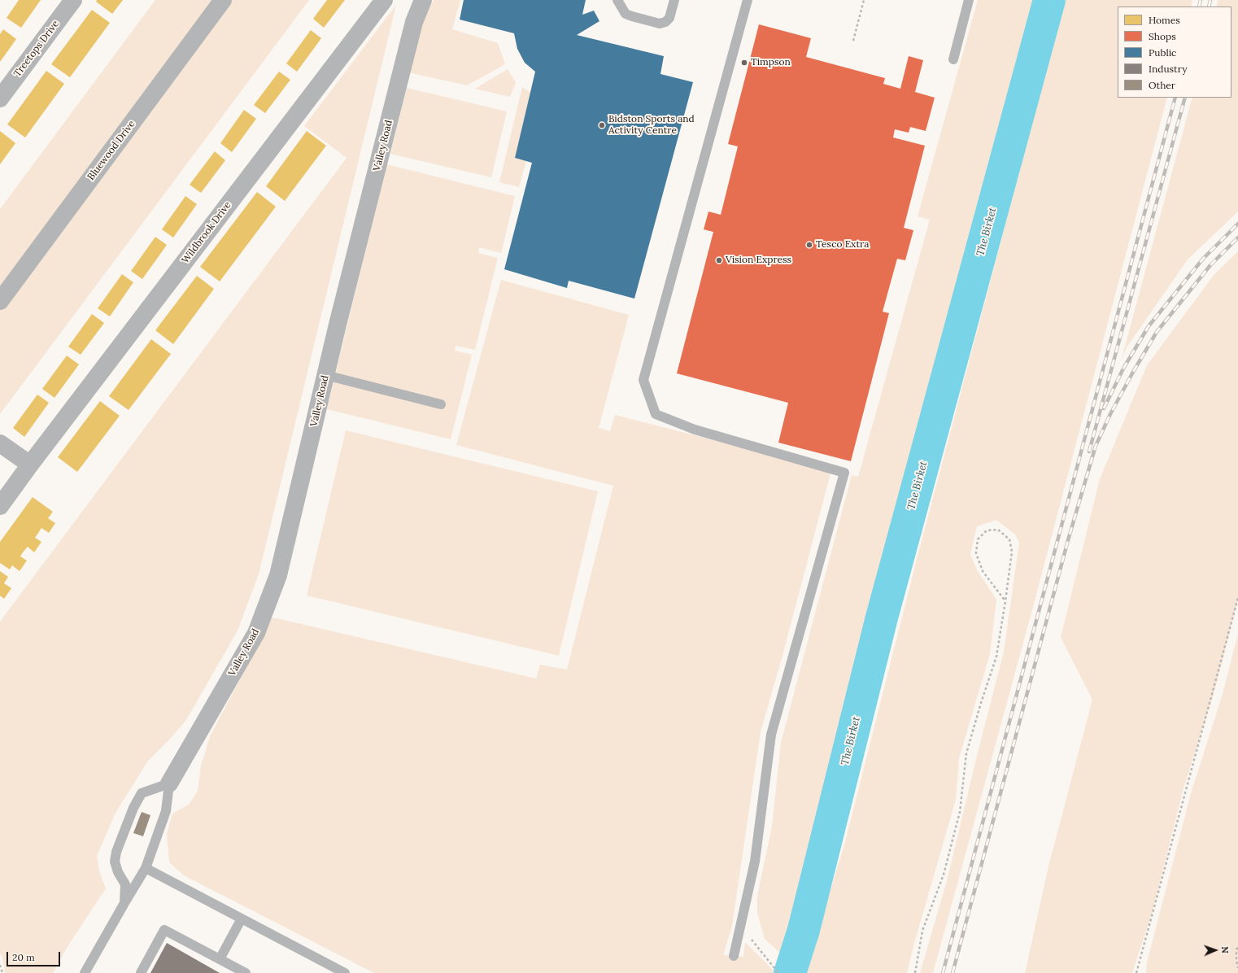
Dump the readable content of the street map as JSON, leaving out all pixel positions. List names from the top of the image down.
{
  "streets": {
    "street": [
      "Treetops Drive",
      "Valley Road",
      "Bluewood Drive",
      "Wildbrook Drive"
    ]
  },
  "water": ["The Birket"],
  "places": [
    "Timpson",
    "Bidston Sports and Activity Centre",
    "Tesco Extra",
    "Vision Express"
  ],
  "legend": [
    "Homes",
    "Shops",
    "Public",
    "Industry",
    "Other"
  ],
  "scale_bar": "20 m",
  "north": "right"
}
